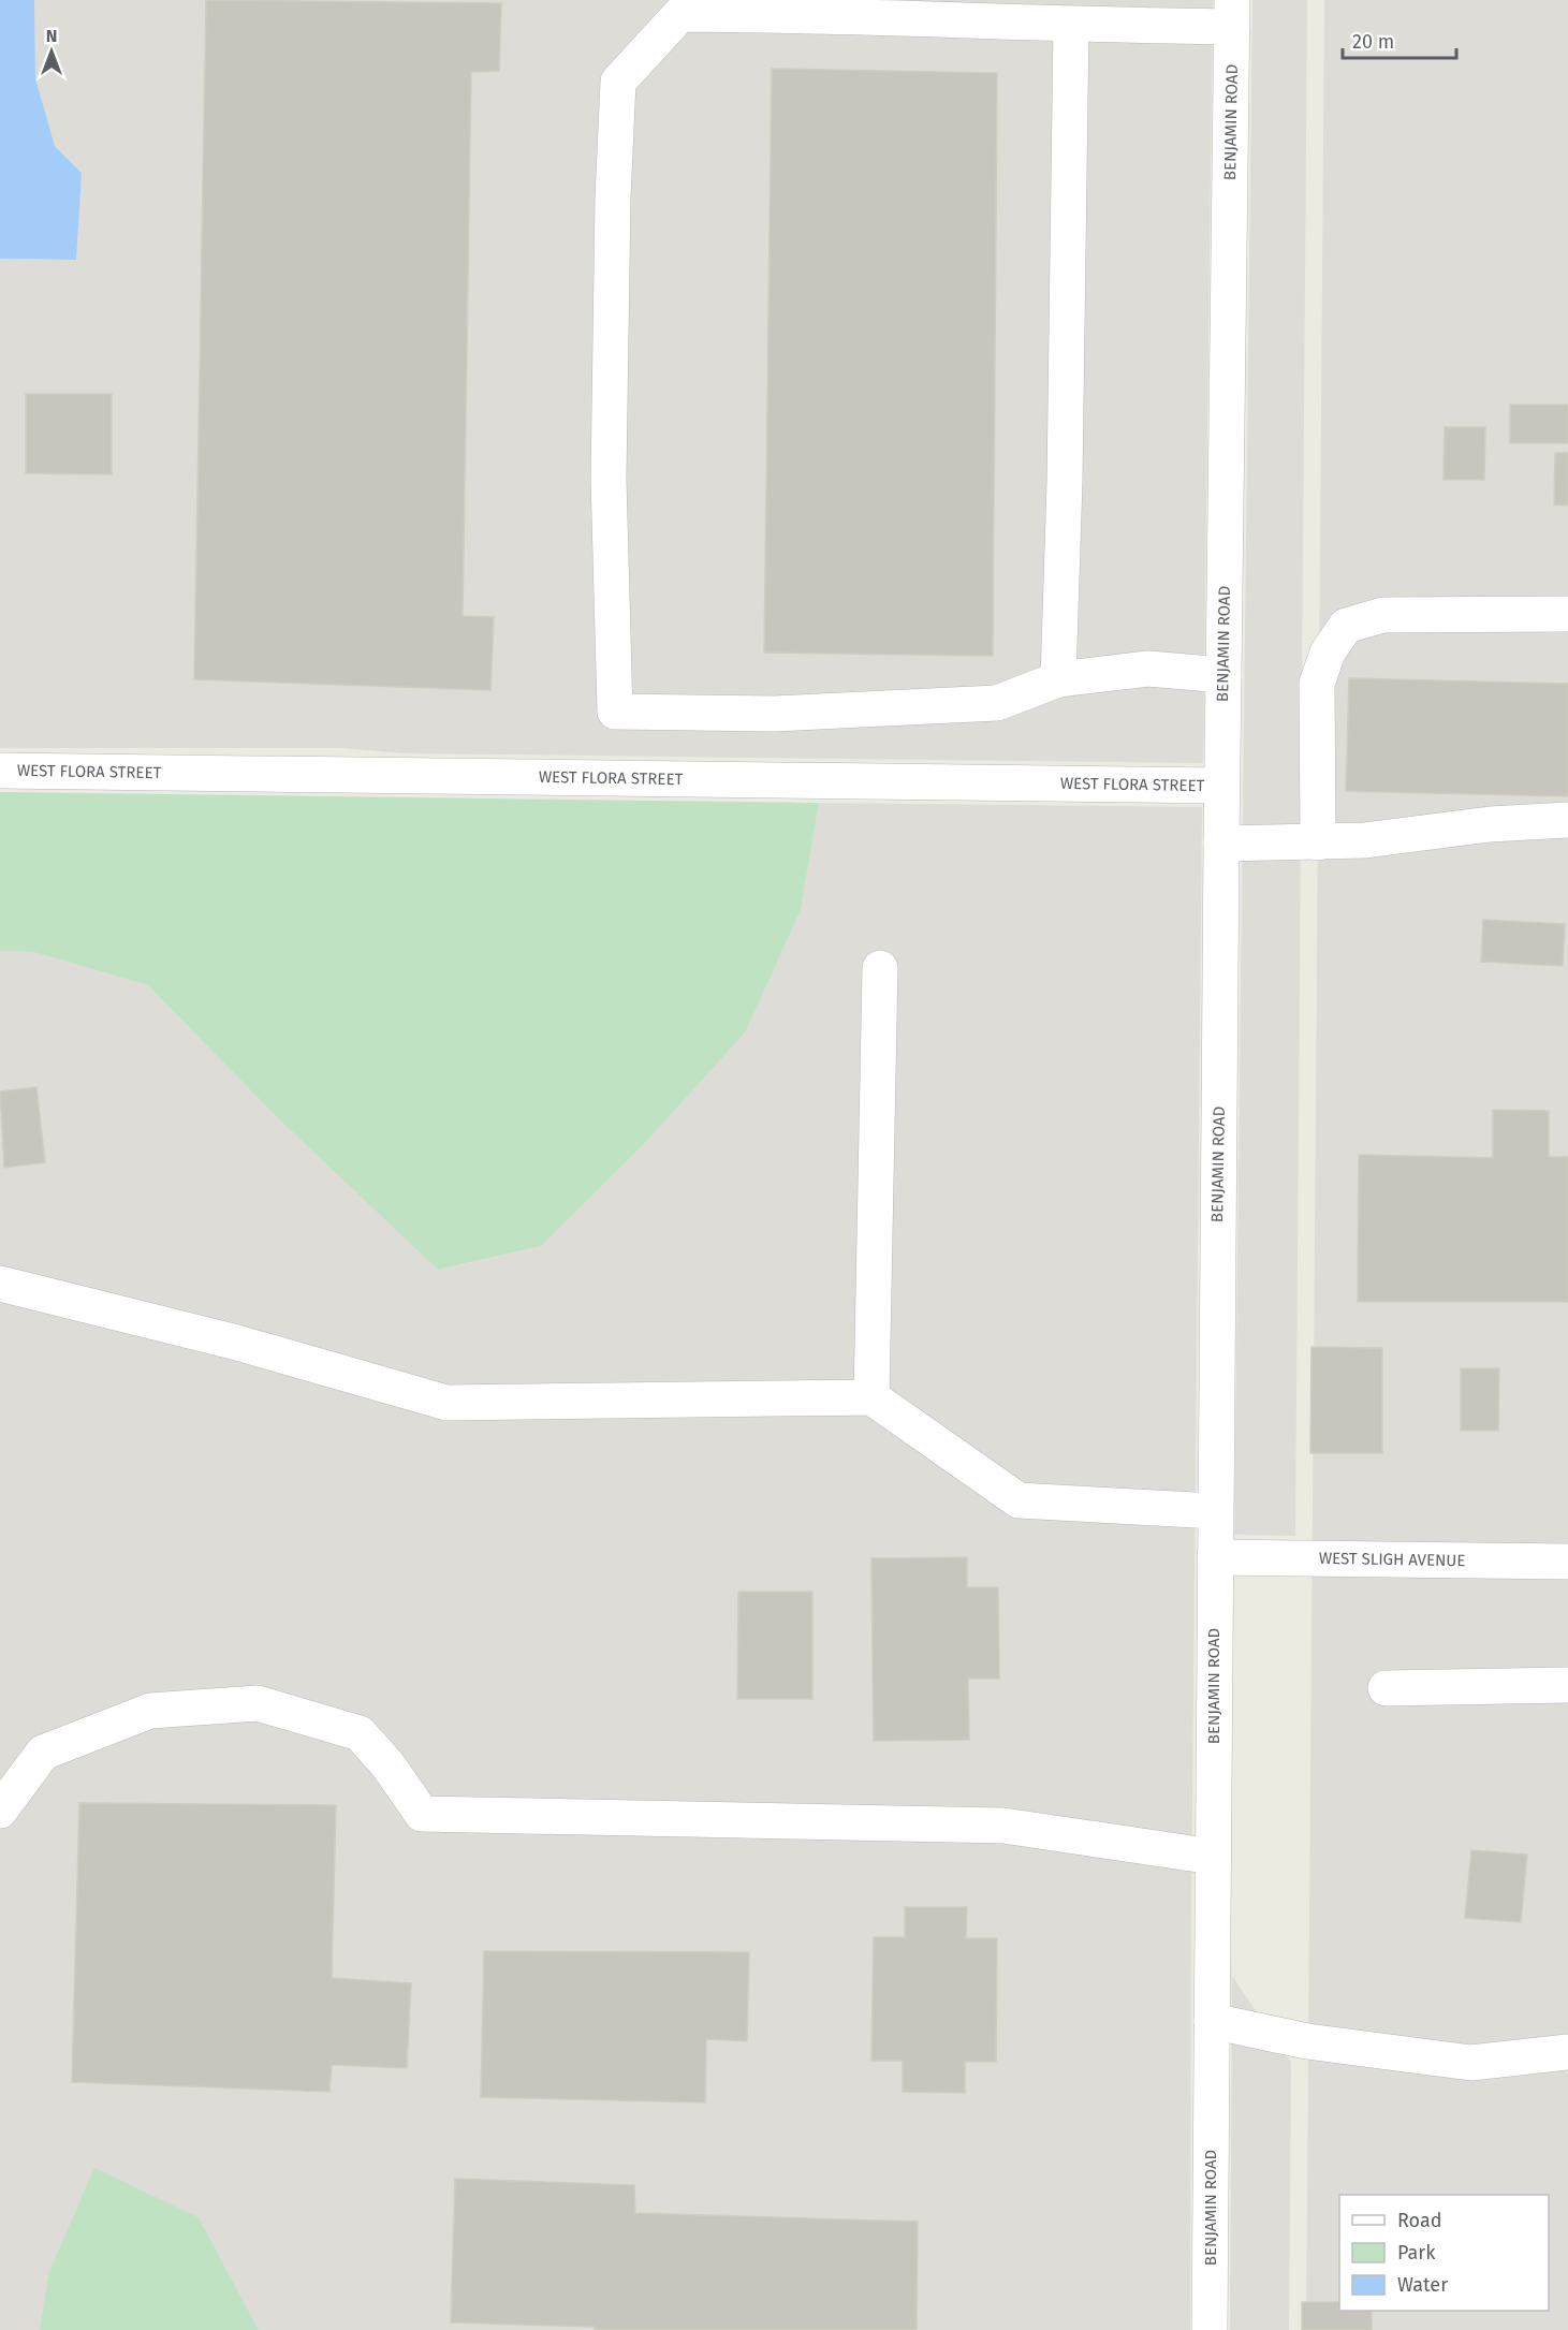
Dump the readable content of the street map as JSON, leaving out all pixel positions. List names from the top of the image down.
{
  "streets": {
    "street": ["BENJAMIN ROAD", "WEST FLORA STREET", "WEST SLIGH AVENUE"]
  },
  "crossings": [
    ["BENJAMIN ROAD", "WEST FLORA STREET"],
    ["BENJAMIN ROAD", "WEST SLIGH AVENUE"]
  ],
  "legend": ["Road", "Park", "Water"],
  "scale_bar": "20 m",
  "north": "top"
}
